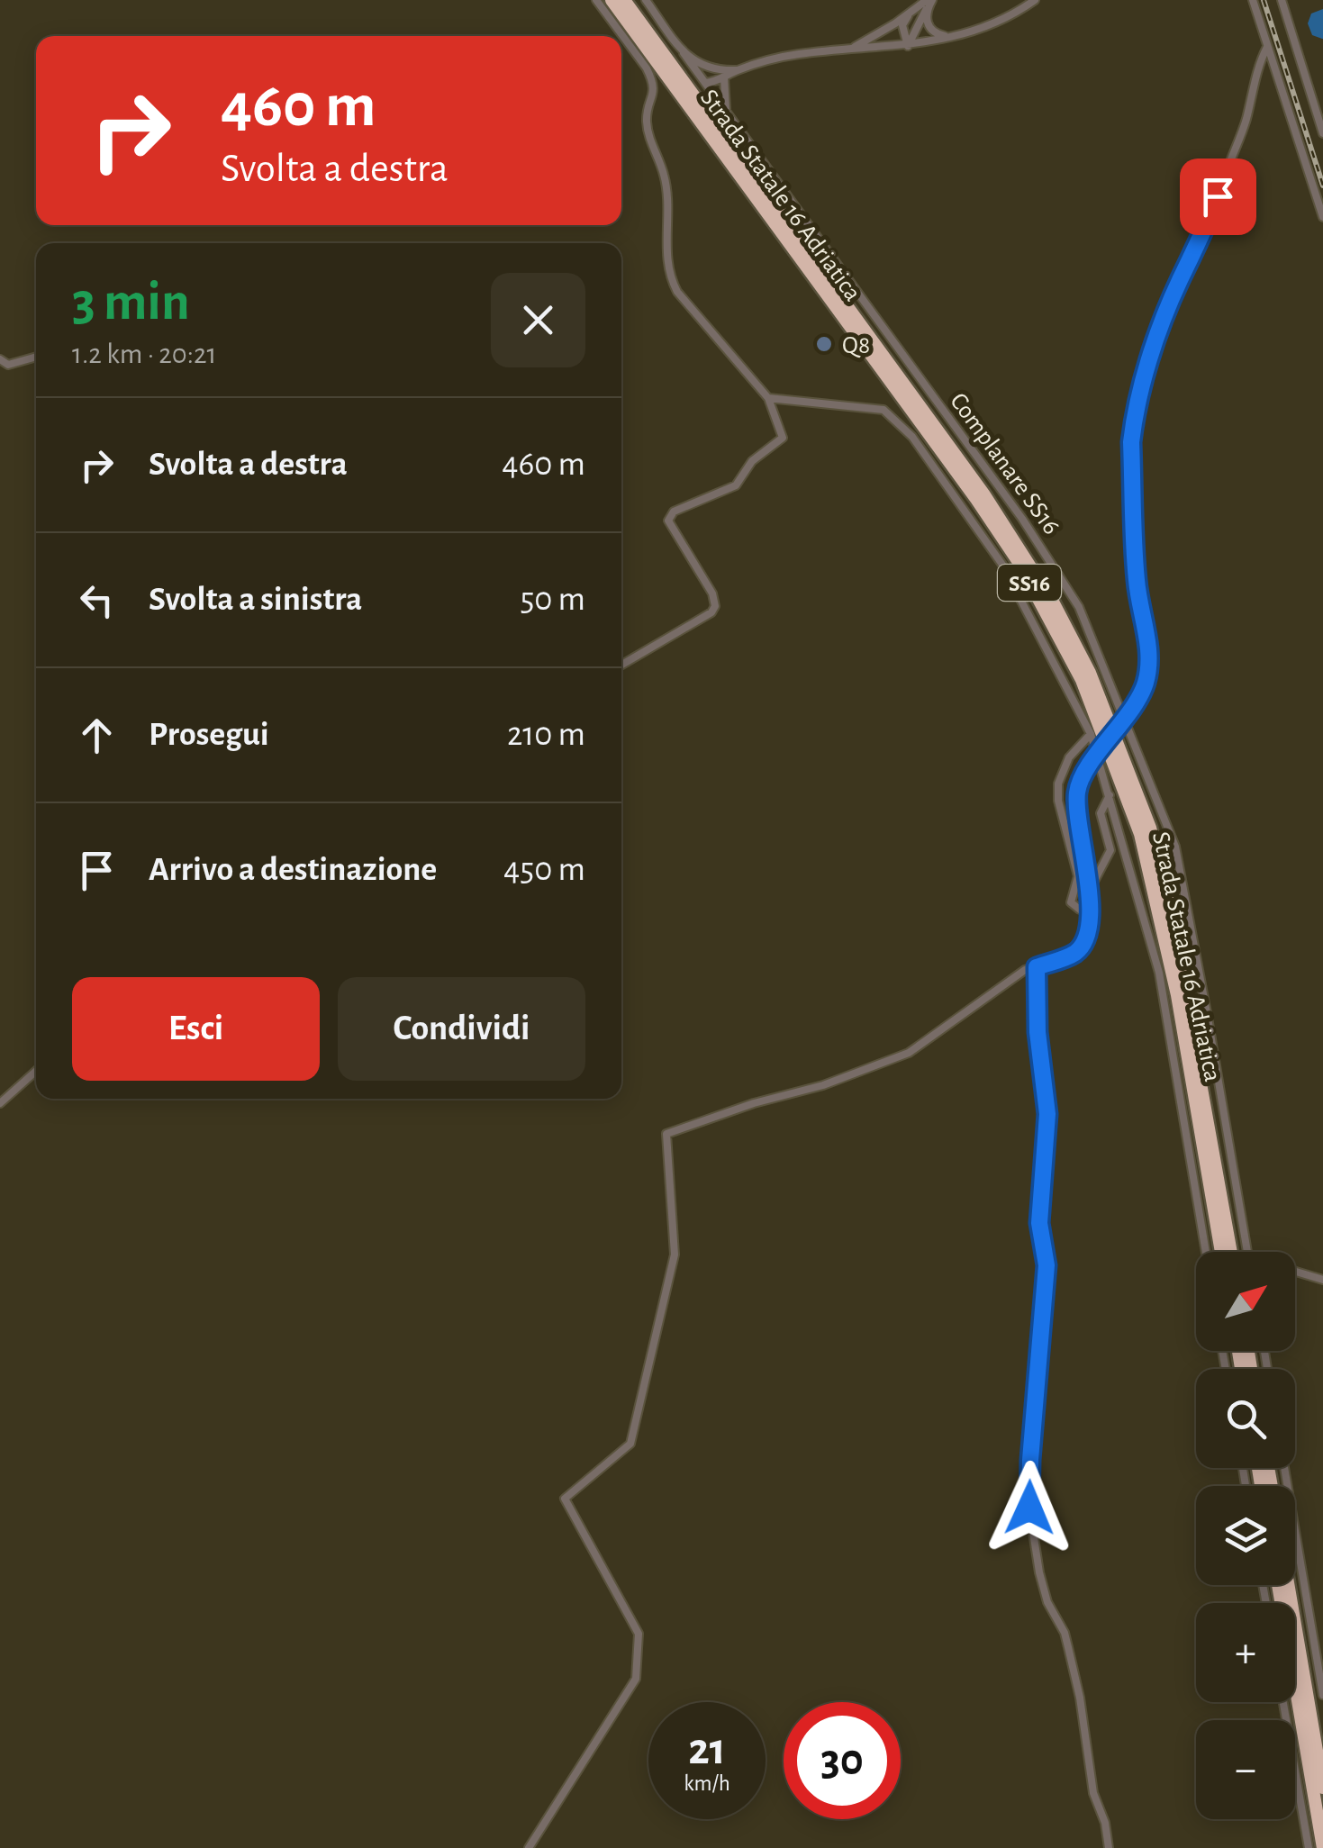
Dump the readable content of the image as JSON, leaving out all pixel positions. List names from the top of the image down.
{
  "streets": {
    "highway": ["Strada Statale 16 Adriatica", "SS16"],
    "street": ["Complanare SS16"]
  },
  "places": ["Q8"],
  "north": "top right",
  "page": {
    "turn": ["460 m", "Svolta a destra"],
    "heading": ["3 min", "1.2 km · 20:21"],
    "list": [
      {
        "name": "Svolta a destra",
        "value": "460 m"
      },
      {
        "name": "Svolta a sinistra",
        "value": "50 m"
      },
      {
        "name": "Prosegui",
        "value": "210 m"
      },
      {
        "name": "Arrivo a destinazione",
        "value": "450 m"
      }
    ],
    "buttons": ["Esci", "Condividi"],
    "map_buttons": ["+", "−"],
    "speed": "21 km/h",
    "limit": "30"
  }
}
